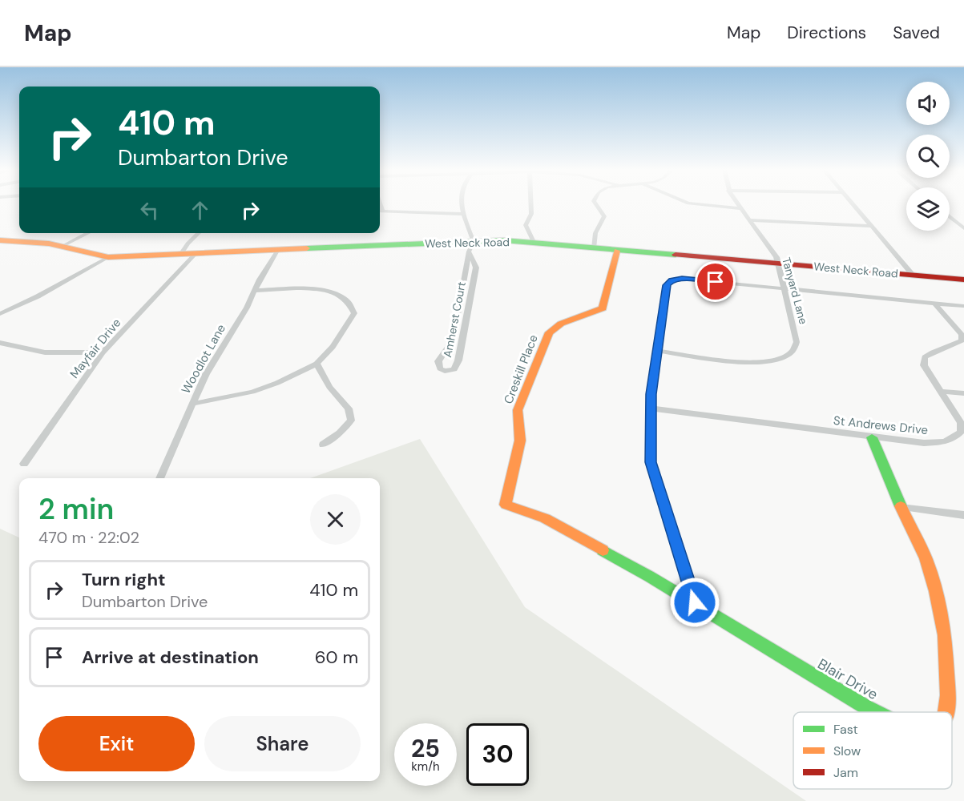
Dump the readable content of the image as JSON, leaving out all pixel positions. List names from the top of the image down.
{
  "streets": {
    "street": [
      "West Neck Road",
      "Tanyard Lane",
      "Amherst Court",
      "Mayfair Drive",
      "Woodlot Lane",
      "Creskill Place",
      "St Andrews Drive",
      "Blair Drive"
    ]
  },
  "crossings": [
    ["West Neck Road", "Tanyard Lane"],
    ["West Neck Road", "Amherst Court"],
    ["West Neck Road", "Mayfair Drive"],
    ["West Neck Road", "Woodlot Lane"],
    ["West Neck Road", "Creskill Place"],
    ["Creskill Place", "Blair Drive"],
    ["St Andrews Drive", "Blair Drive"]
  ],
  "legend": ["Fast", "Slow", "Jam"],
  "page": {
    "header": "Map",
    "nav": ["Map", "Directions", "Saved"],
    "turn": ["410 m", "Dumbarton Drive"],
    "heading": ["2 min", "470 m · 22:02"],
    "list": [
      {
        "name": "Turn right",
        "note": "Dumbarton Drive",
        "value": "410 m"
      },
      {
        "name": "Arrive at destination",
        "value": "60 m"
      }
    ],
    "buttons": ["Exit", "Share"],
    "speed": "25 km/h",
    "limit": "30"
  }
}
